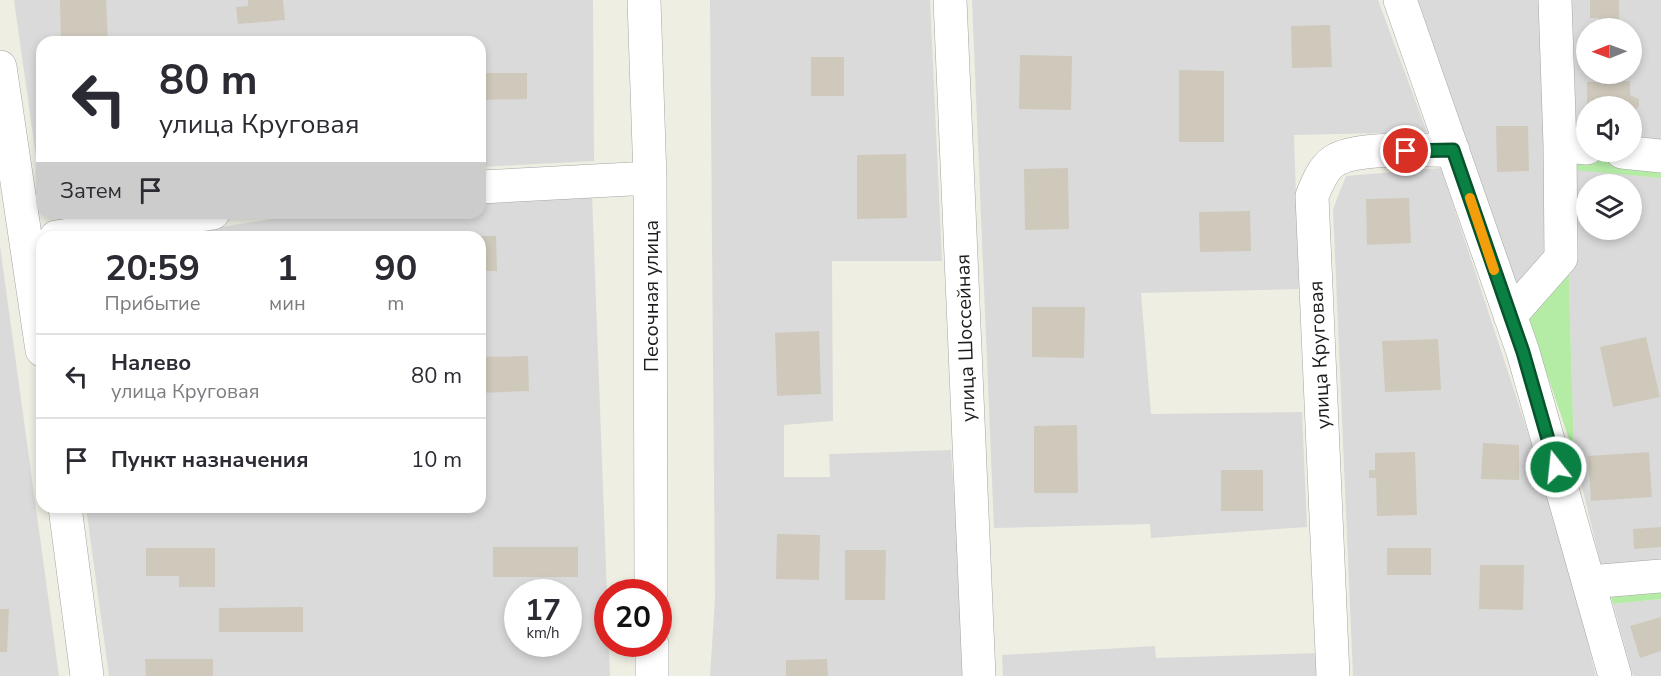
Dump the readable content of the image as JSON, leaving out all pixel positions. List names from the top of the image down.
{
  "streets": {
    "street": ["Песочная улица", "улица Шоссейная", "улица Круговая"]
  },
  "north": "left",
  "page": {
    "turn": ["80 m", "улица Круговая"],
    "then": "Затем",
    "eta": [
      "20:59",
      "Прибытие",
      "1",
      "мин",
      "90",
      "m"
    ],
    "list": [
      {
        "name": "Налево",
        "note": "улица Круговая",
        "value": "80 m"
      },
      {
        "name": "Пункт назначения",
        "value": "10 m"
      }
    ],
    "speed": "17 km/h",
    "limit": "20"
  }
}
